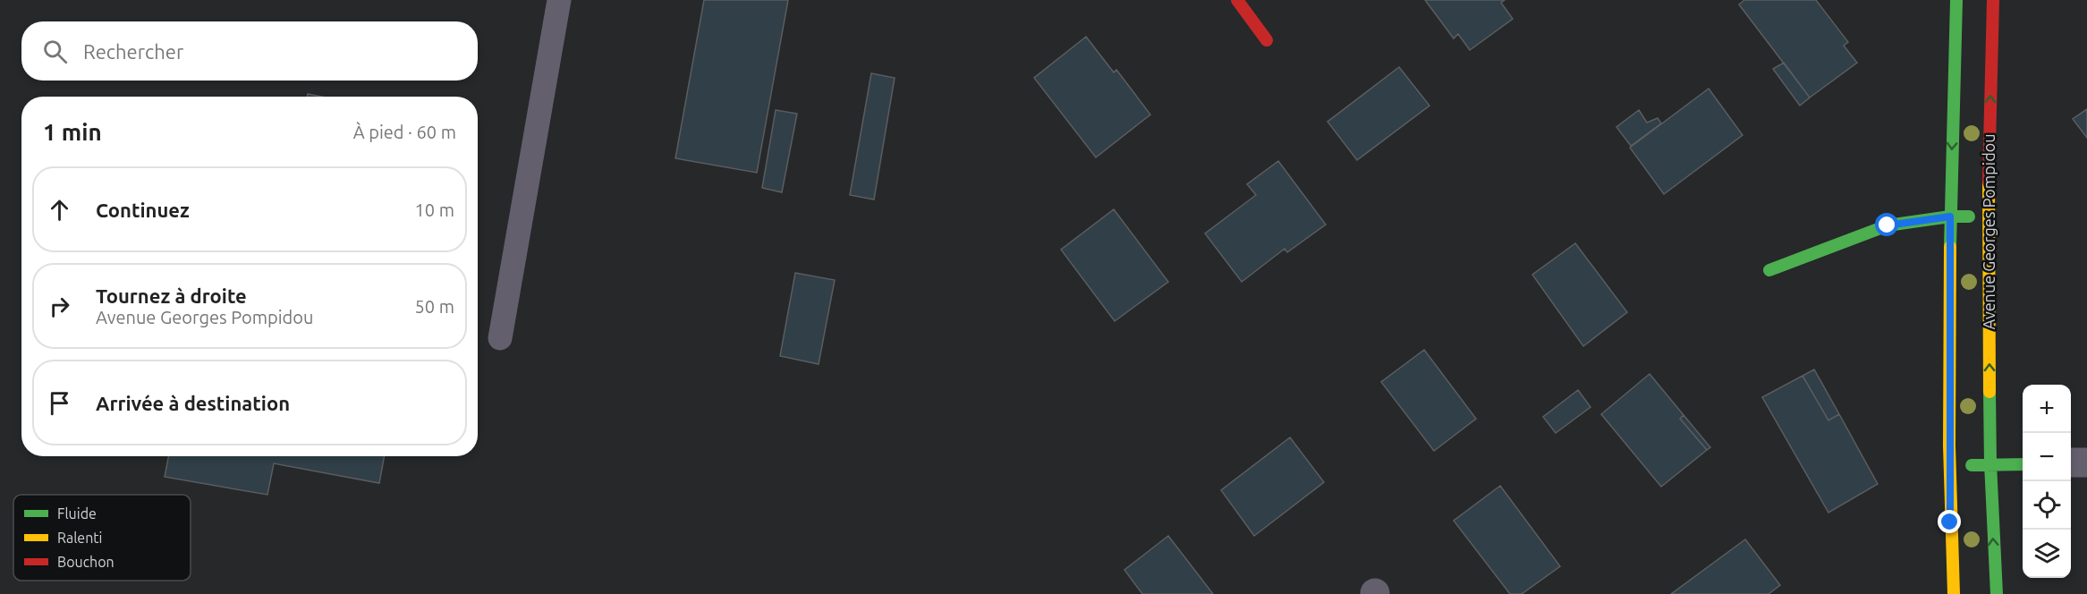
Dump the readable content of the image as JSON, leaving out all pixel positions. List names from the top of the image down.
{
  "streets": {
    "street": ["Avenue Georges Pompidou"]
  },
  "legend": ["Fluide", "Ralenti", "Bouchon"],
  "page": {
    "search": "Rechercher",
    "heading": ["1 min", "À pied · 60 m"],
    "list": [
      ["Continuez", "10 m"],
      ["Tournez à droite", "Avenue Georges Pompidou", "50 m"],
      "Arrivée à destination"
    ],
    "map_buttons": ["+", "−"]
  }
}
